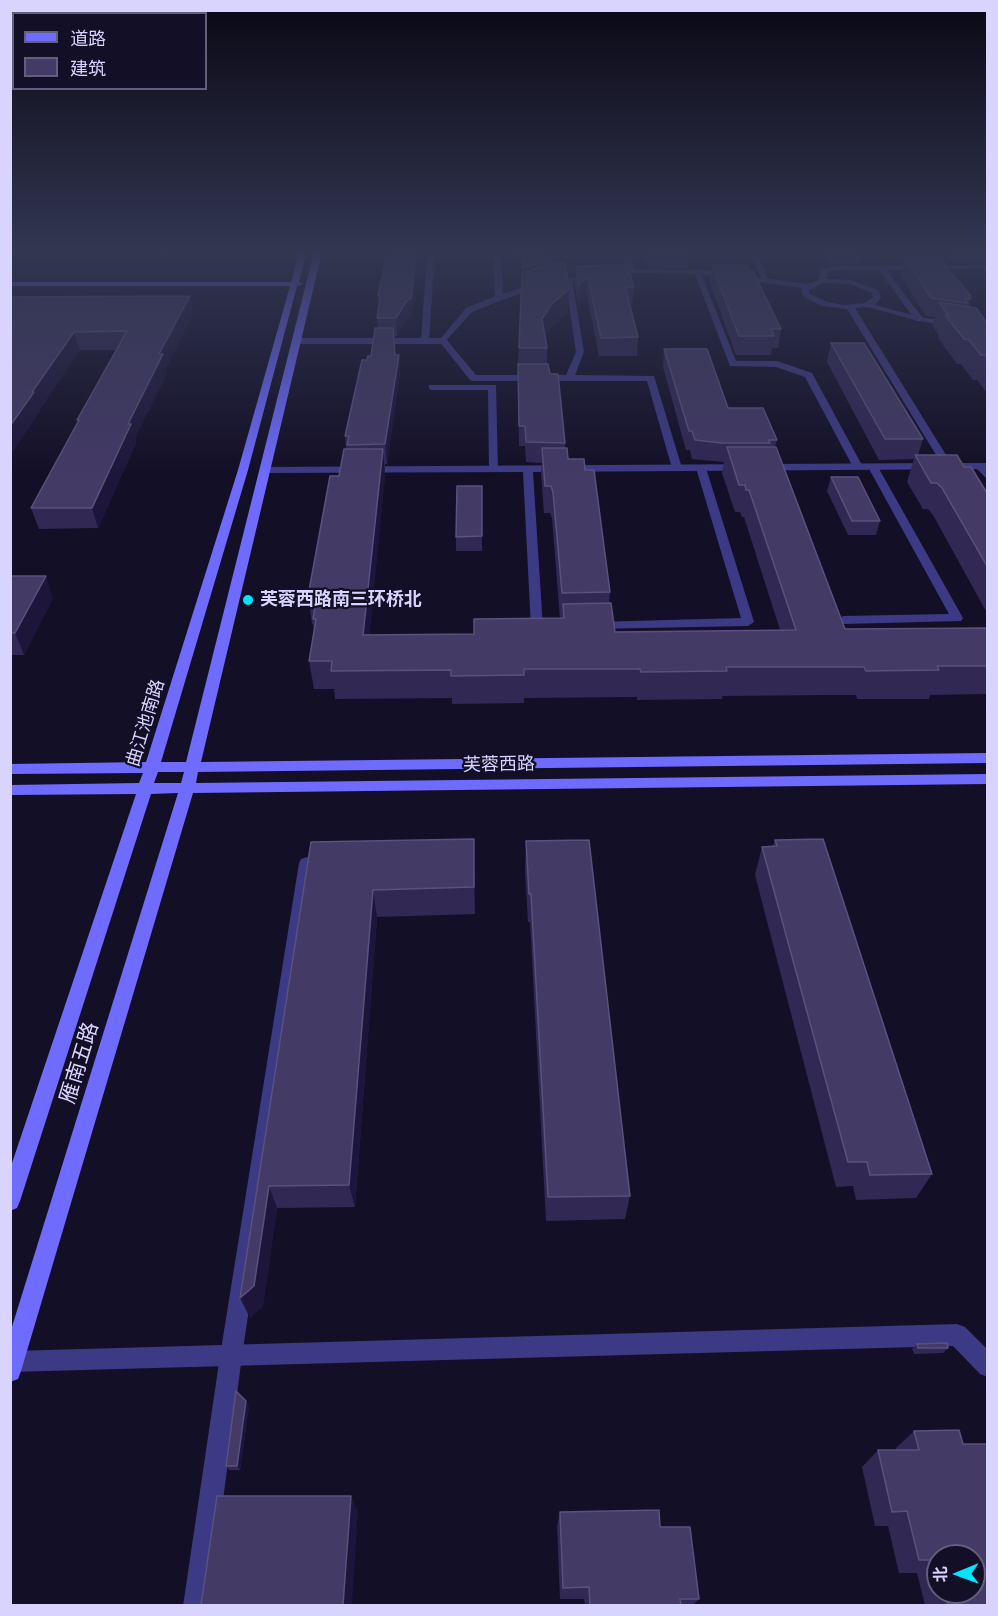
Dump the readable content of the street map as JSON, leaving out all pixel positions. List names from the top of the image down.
{
  "streets": {
    "main road": ["曲江池南路", "芙蓉西路", "雁南五路"]
  },
  "crossings": [
    ["曲江池南路", "芙蓉西路"],
    ["芙蓉西路", "雁南五路"]
  ],
  "places": ["芙蓉西路南三环桥北"],
  "legend": ["道路", "建筑"],
  "north": "left"
}
